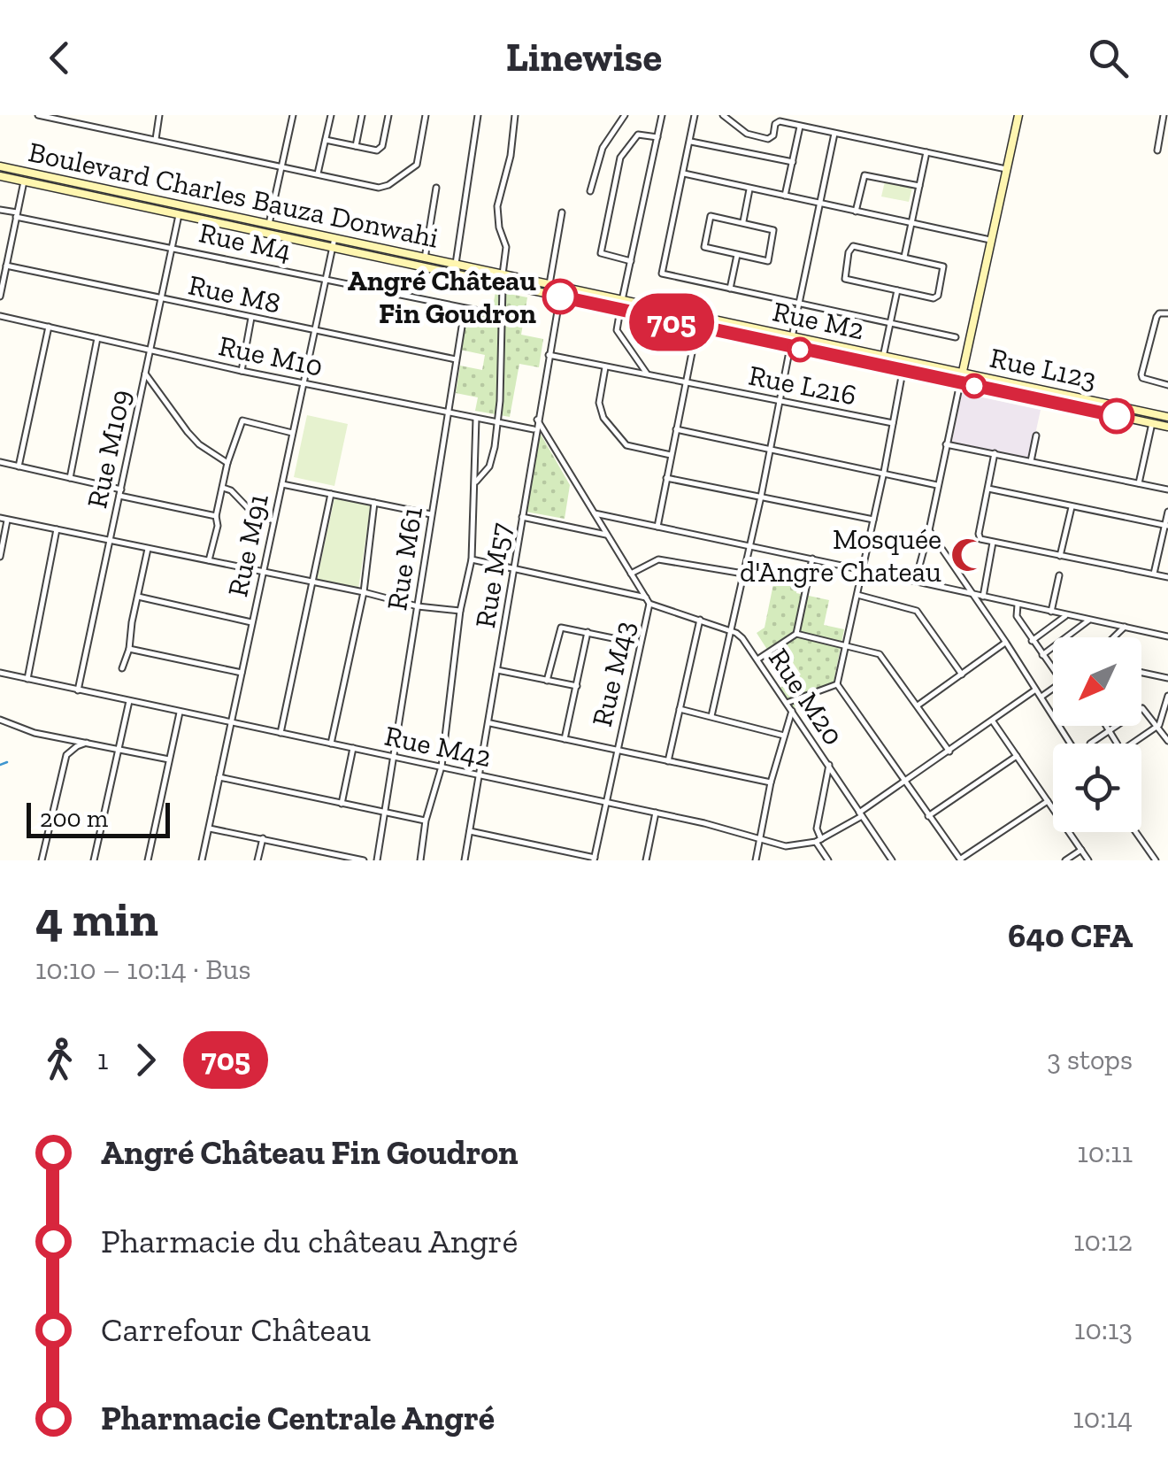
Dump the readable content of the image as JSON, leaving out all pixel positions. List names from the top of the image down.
{
  "streets": {
    "main road": ["Boulevard Charles Bauza Donwahi", "Rue M2", "Rue L123"],
    "street": [
      "Rue M4",
      "Rue M8",
      "Rue M10",
      "Rue L216",
      "Rue M109",
      "Rue M91",
      "Rue M61",
      "Rue M57",
      "Rue M43",
      "Rue M20",
      "Rue M42"
    ]
  },
  "crossings": [
    ["Boulevard Charles Bauza Donwahi", "Rue M2"],
    ["Boulevard Charles Bauza Donwahi", "Rue L123"],
    ["Boulevard Charles Bauza Donwahi", "Rue M109"],
    ["Boulevard Charles Bauza Donwahi", "Rue M91"],
    ["Boulevard Charles Bauza Donwahi", "Rue M57"],
    ["Rue M4", "Rue M109"],
    ["Rue M4", "Rue M91"],
    ["Rue M4", "Rue M61"],
    ["Rue M8", "Rue M109"],
    ["Rue M8", "Rue M91"],
    ["Rue M8", "Rue M61"],
    ["Rue M2", "Rue L123"],
    ["Rue M2", "Rue M57"],
    ["Rue M10", "Rue M109"],
    ["Rue M10", "Rue M91"],
    ["Rue M10", "Rue M61"],
    ["Rue M10", "Rue M57"],
    ["Rue L123", "Rue M57"],
    ["Rue L216", "Rue M57"],
    ["Rue M109", "Rue M42"],
    ["Rue M91", "Rue M42"],
    ["Rue M61", "Rue M42"],
    ["Rue M57", "Rue M43"],
    ["Rue M57", "Rue M20"],
    ["Rue M57", "Rue M42"],
    ["Rue M43", "Rue M20"],
    ["Rue M43", "Rue M42"],
    ["Rue M20", "Rue M42"]
  ],
  "places": {
    "other": ["Angré Château Fin Goudron"],
    "mosque": ["Mosquée d'Angre Chateau"]
  },
  "lines": ["bus line 705"],
  "scale_bar": "200 m",
  "north": "bottom left",
  "page": {
    "header": "Linewise",
    "on_map": "705",
    "scale": "200 m",
    "heading": ["4 min", "10:10 – 10:14 · Bus", "640 CFA"],
    "legs": ["1", "705", "3 stops"],
    "list": [
      {
        "name": "Angré Château Fin Goudron",
        "value": "10:11"
      },
      {
        "name": "Pharmacie du château Angré",
        "value": "10:12"
      },
      {
        "name": "Carrefour Château",
        "value": "10:13"
      },
      {
        "name": "Pharmacie Centrale Angré",
        "value": "10:14"
      }
    ]
  }
}
